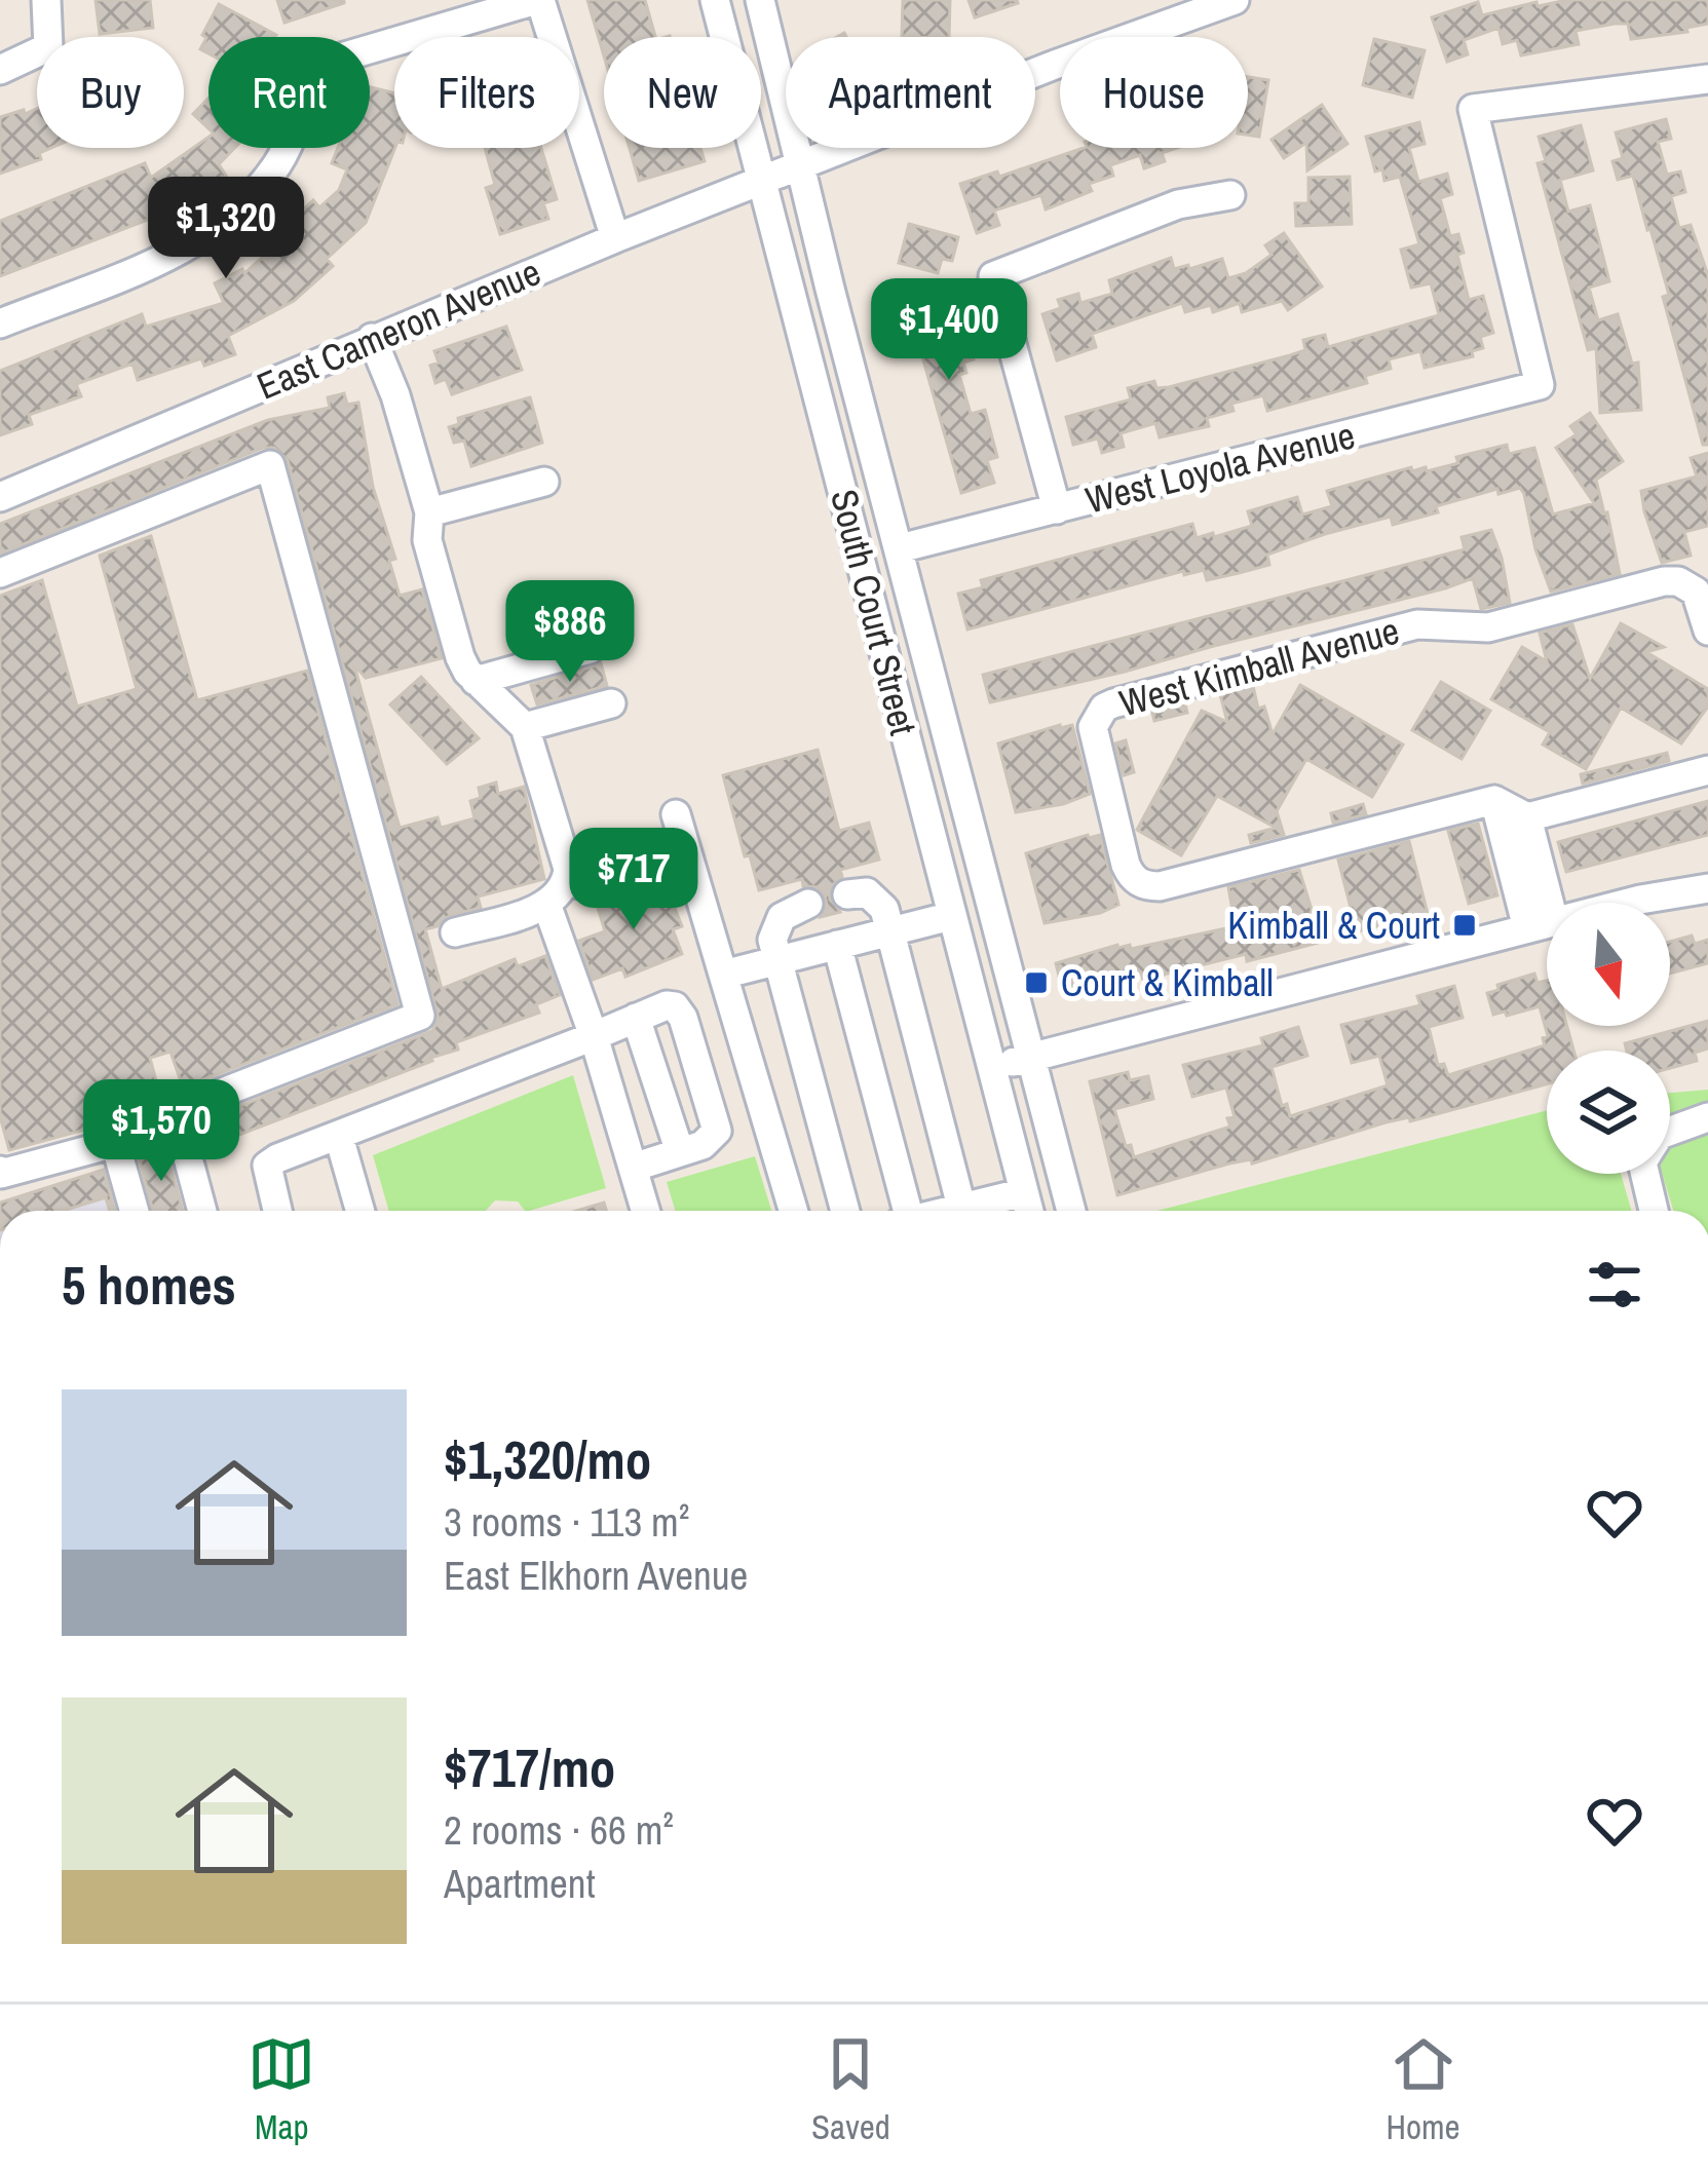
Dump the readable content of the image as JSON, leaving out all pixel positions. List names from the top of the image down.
{
  "streets": {
    "street": [
      "East Cameron Avenue",
      "West Loyola Avenue",
      "South Court Street",
      "West Kimball Avenue"
    ]
  },
  "crossings": [
    ["East Cameron Avenue", "South Court Street"],
    ["West Loyola Avenue", "South Court Street"]
  ],
  "places": {
    "transit": ["Kimball & Court", "Court & Kimball"]
  },
  "north": "bottom",
  "page": {
    "chip": [
      "Buy",
      "Rent",
      "Filters",
      "New",
      "Apartment",
      "House"
    ],
    "price": [
      "$1,320",
      "$1,400",
      "$886",
      "$717",
      "$1,570"
    ],
    "heading": "5 homes",
    "list": [
      {
        "name": "$1,320/mo",
        "note": "3 rooms · 113 m² · East Elkhorn Avenue"
      },
      {
        "name": "$717/mo",
        "note": "2 rooms · 66 m² · Apartment"
      }
    ],
    "tabs": ["Map", "Saved", "Home"]
  }
}
